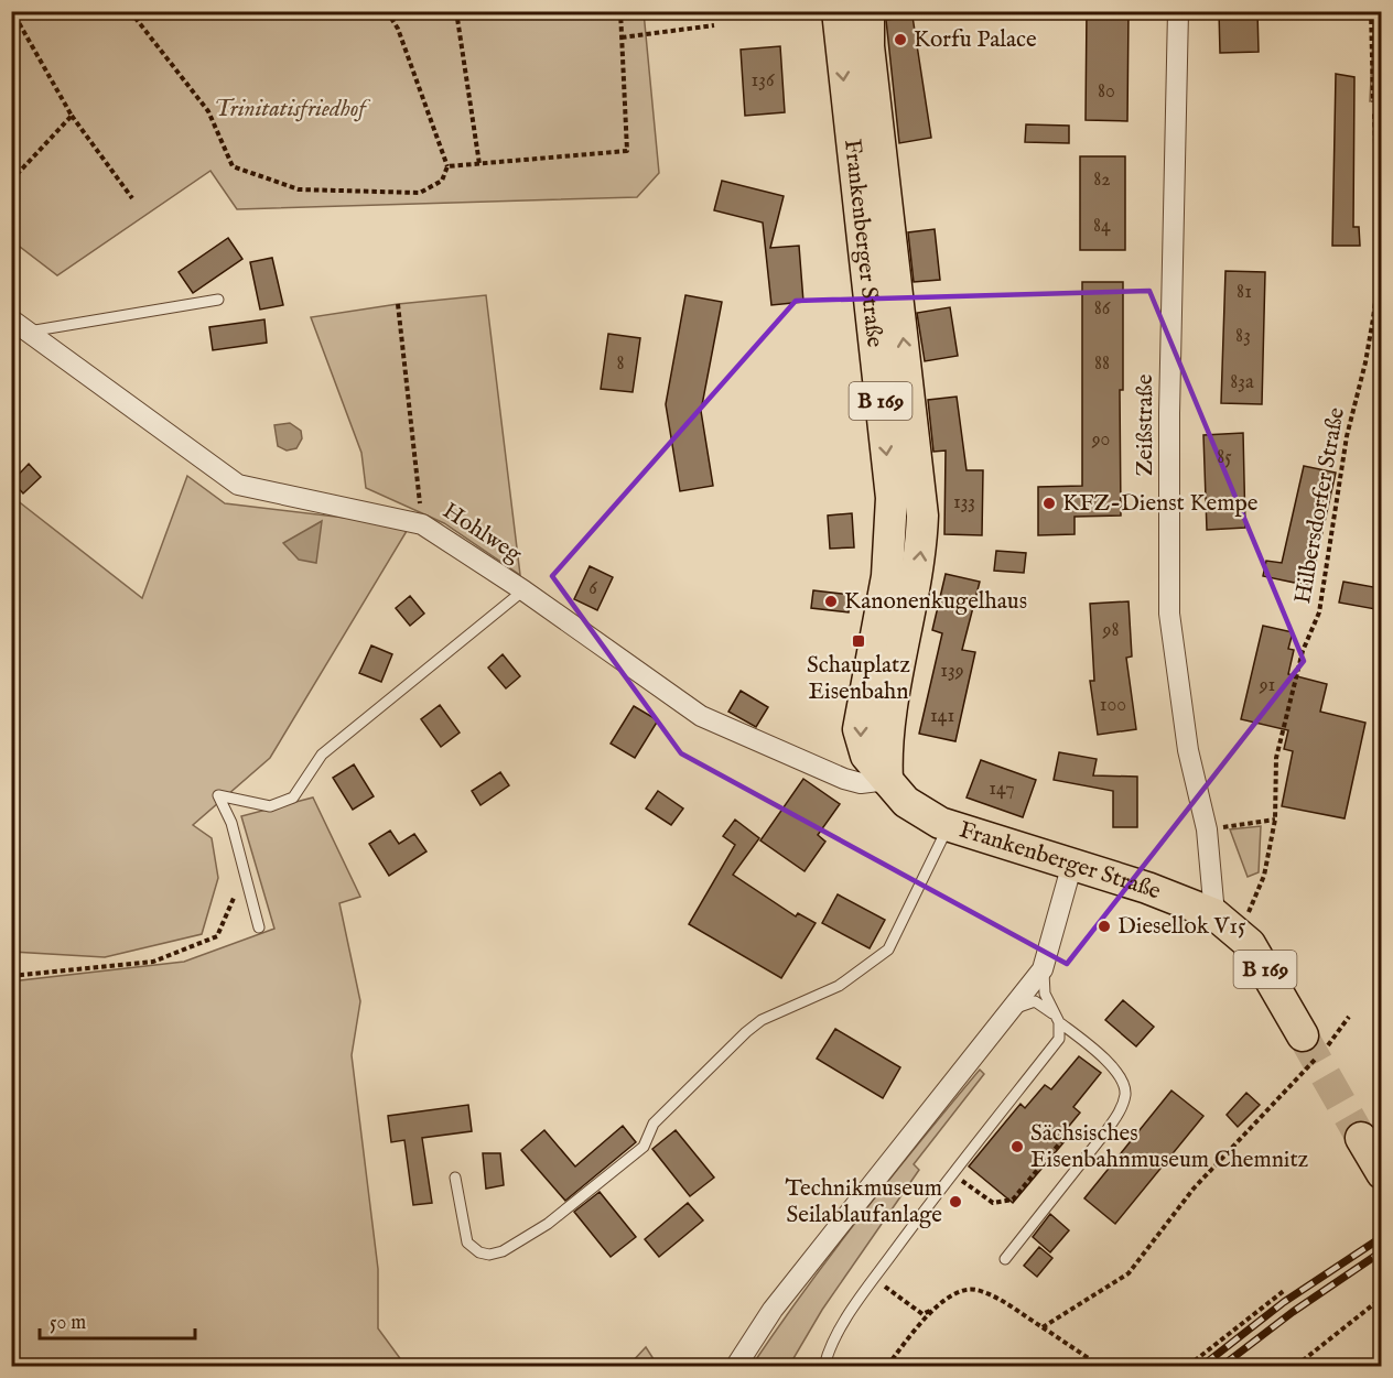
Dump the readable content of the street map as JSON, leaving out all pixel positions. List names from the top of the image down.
{
  "streets": {
    "main road": ["Frankenberger Straße", "B 169"],
    "street": ["Zeißstraße", "Hohlweg"],
    "path": ["Hilbersdorfer Straße"]
  },
  "crossings": [
    ["Frankenberger Straße", "Zeißstraße"],
    ["Frankenberger Straße", "Hilbersdorfer Straße"],
    ["Frankenberger Straße", "Hohlweg"],
    ["Zeißstraße", "Hilbersdorfer Straße"]
  ],
  "parks": ["Trinitatisfriedhof"],
  "places": {
    "other": [
      "Korfu Palace",
      "KFZ-Dienst Kempe",
      "Kanonenkugelhaus",
      "Diesellok V15",
      "Sächsisches Eisenbahnmuseum Chemnitz",
      "Technikmuseum Seilablaufanlage"
    ],
    "transit": ["Schauplatz Eisenbahn"]
  },
  "house_numbers": [
    "136",
    "80",
    "82",
    "84",
    "81",
    "86",
    "83",
    "8",
    "88",
    "83a",
    "90",
    "85",
    "133",
    "6",
    "98",
    "139",
    "91",
    "100",
    "141",
    "147"
  ],
  "scale_bar": "50 m"
}
